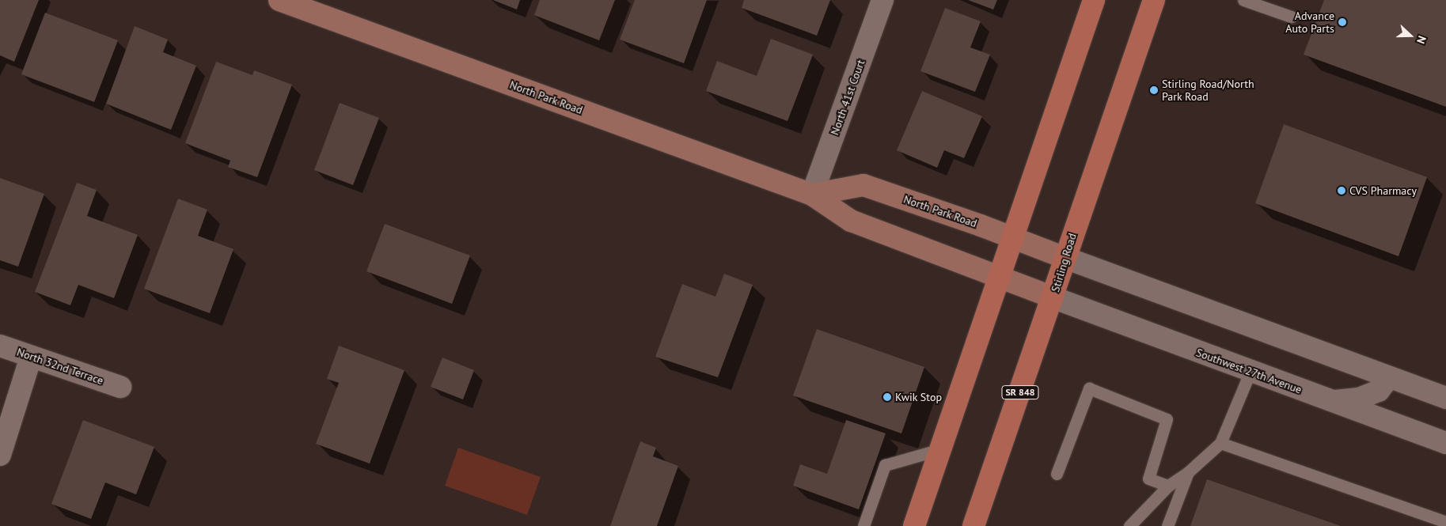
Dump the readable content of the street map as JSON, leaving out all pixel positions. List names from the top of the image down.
{
  "streets": {
    "main road": ["Stirling Road", "SR 848"],
    "street": [
      "North Park Road",
      "North 41st Court",
      "North 32nd Terrace",
      "Southwest 27th Avenue"
    ]
  },
  "crossings": [
    ["North Park Road", "North 41st Court"],
    ["North Park Road", "Stirling Road"],
    ["North Park Road", "Southwest 27th Avenue"],
    ["Stirling Road", "Southwest 27th Avenue"]
  ],
  "places": [
    "Advance Auto Parts",
    "Stirling Road/North Park Road",
    "CVS Pharmacy",
    "Kwik Stop"
  ],
  "north": "right"
}
